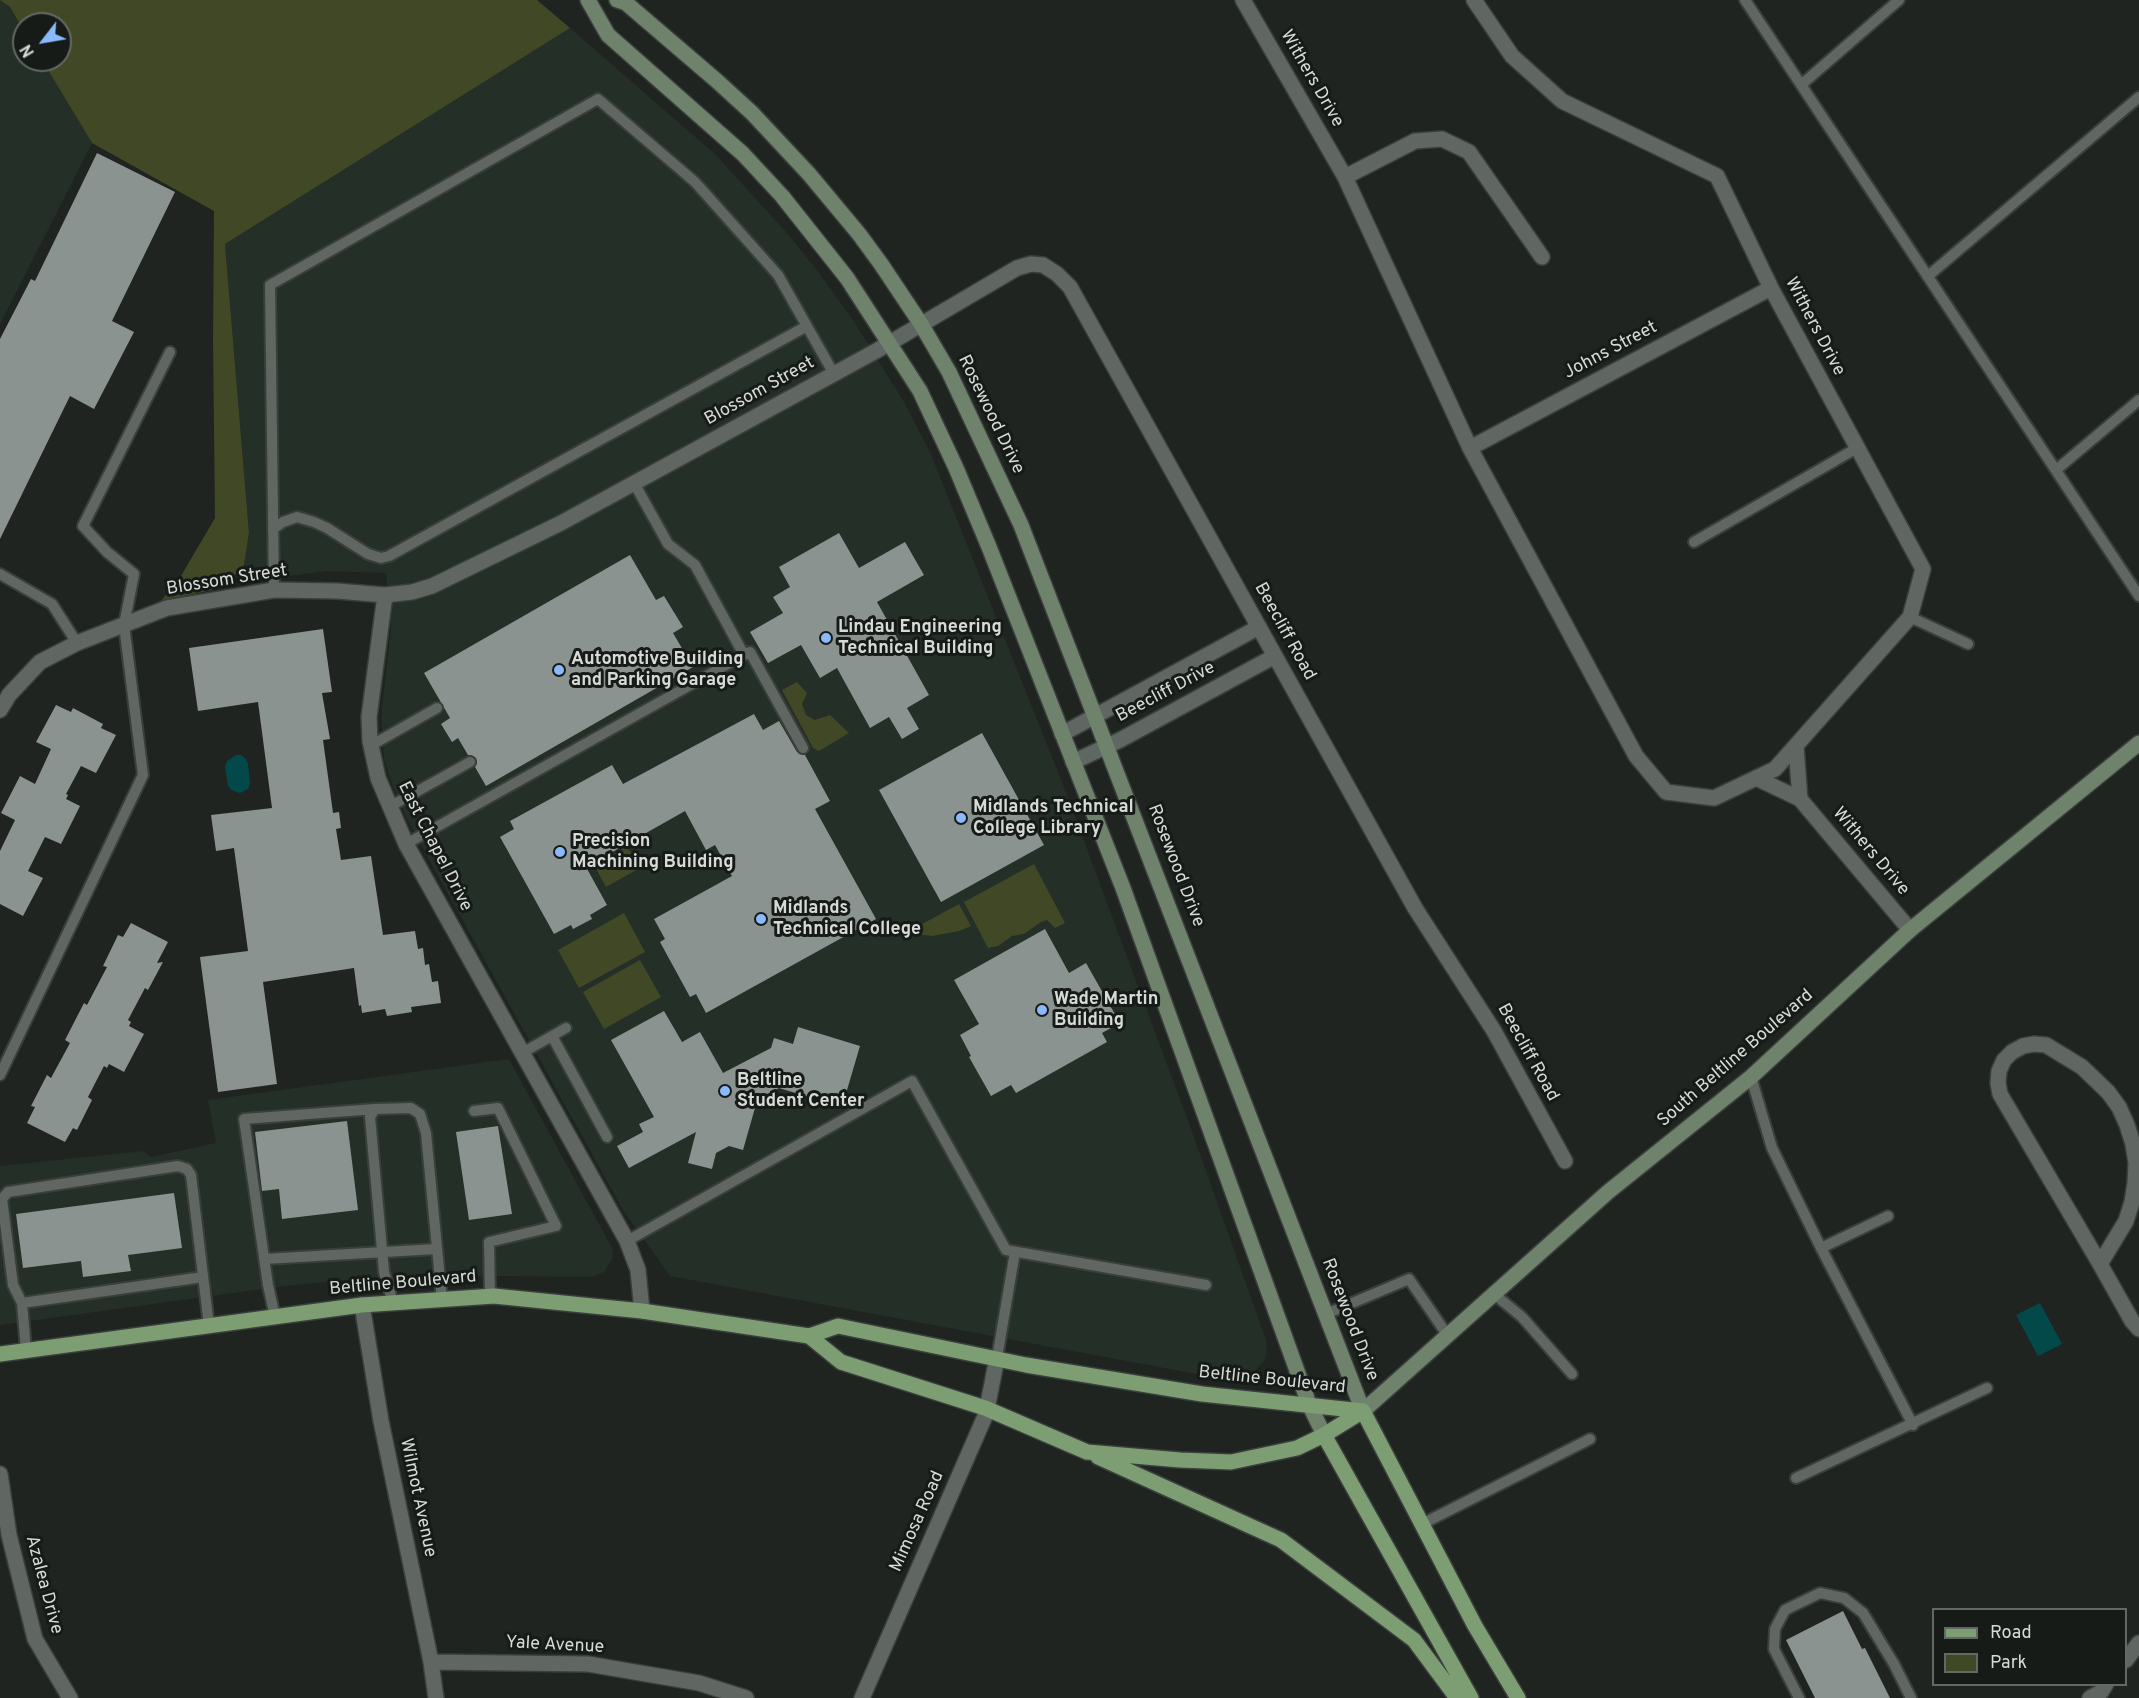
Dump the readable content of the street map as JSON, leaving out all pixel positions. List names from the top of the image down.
{
  "streets": {
    "main road": ["Rosewood Drive", "South Beltline Boulevard", "Beltline Boulevard"],
    "street": [
      "Withers Drive",
      "Johns Street",
      "Blossom Street",
      "Beecliff Road",
      "Beecliff Drive",
      "East Chapel Drive",
      "Wilmot Avenue",
      "Mimosa Road",
      "Azalea Drive",
      "Yale Avenue"
    ]
  },
  "crossings": [
    ["Withers Drive", "Johns Street"],
    ["Withers Drive", "South Beltline Boulevard"],
    ["Blossom Street", "Beecliff Road"],
    ["Blossom Street", "East Chapel Drive"],
    ["Rosewood Drive", "Beecliff Road"],
    ["Rosewood Drive", "Beecliff Drive"],
    ["Rosewood Drive", "South Beltline Boulevard"],
    ["Rosewood Drive", "Beltline Boulevard"],
    ["Beecliff Road", "Beecliff Drive"],
    ["East Chapel Drive", "Beltline Boulevard"],
    ["South Beltline Boulevard", "Beltline Boulevard"],
    ["Beltline Boulevard", "Wilmot Avenue"],
    ["Beltline Boulevard", "Mimosa Road"],
    ["Wilmot Avenue", "Yale Avenue"]
  ],
  "places": [
    "Lindau Engineering Technical Building",
    "Automotive Building and Parking Garage",
    "Midlands Technical College Library",
    "Precision Machining Building",
    "Midlands Technical College",
    "Wade Martin Building",
    "Beltline Student Center"
  ],
  "legend": ["Road", "Park"],
  "north": "bottom left"
}
